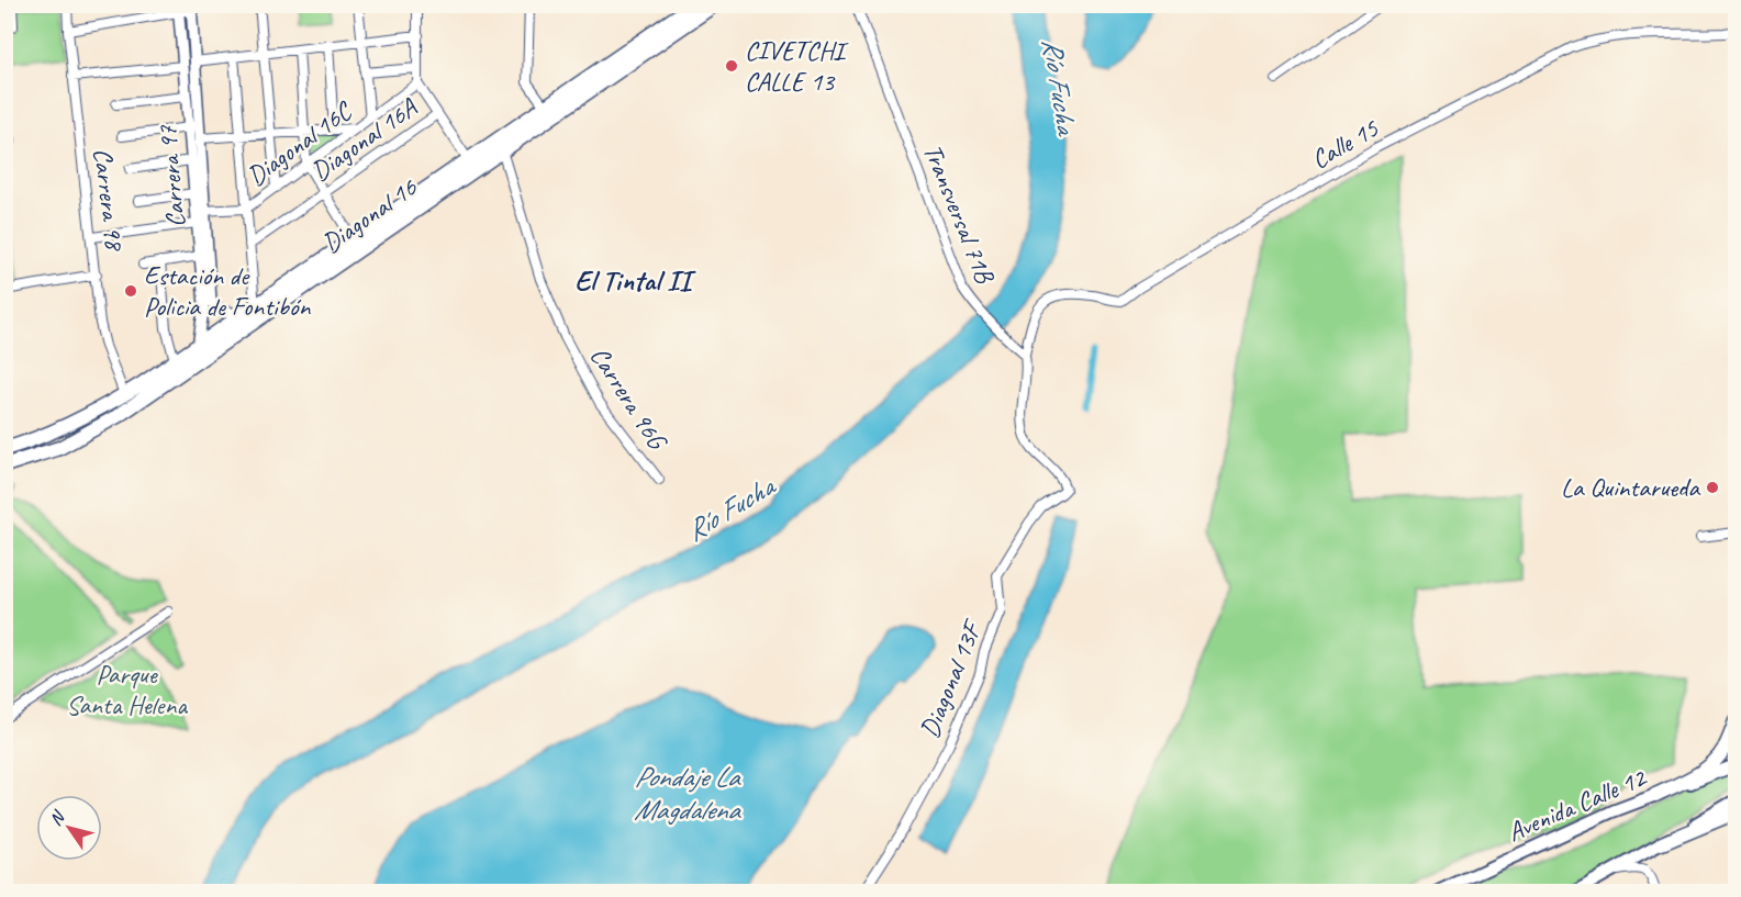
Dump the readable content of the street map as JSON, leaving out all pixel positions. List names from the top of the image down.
{
  "streets": {
    "main road": ["Diagonal 16", "Avenida Calle 12"],
    "street": [
      "Diagonal 16A",
      "Diagonal 16C",
      "Calle 15",
      "Carrera 97",
      "Carrera 98",
      "Transversal 71B",
      "Carrera 96G",
      "Diagonal 13F"
    ]
  },
  "crossings": [
    ["Diagonal 16C", "Carrera 97"],
    ["Calle 15", "Transversal 71B"],
    ["Calle 15", "Diagonal 13F"],
    ["Carrera 97", "Diagonal 16"],
    ["Carrera 98", "Diagonal 16"],
    ["Transversal 71B", "Diagonal 13F"],
    ["Diagonal 16", "Carrera 96G"]
  ],
  "districts": ["El Tintal II"],
  "water": ["Río Fucha", "Pondaje La Magdalena"],
  "parks": ["Parque Santa Helena"],
  "places": ["CIVETCHI CALLE 13", "Estación de Policia de Fontibón", "La Quintarueda"],
  "north": "top left"
}
